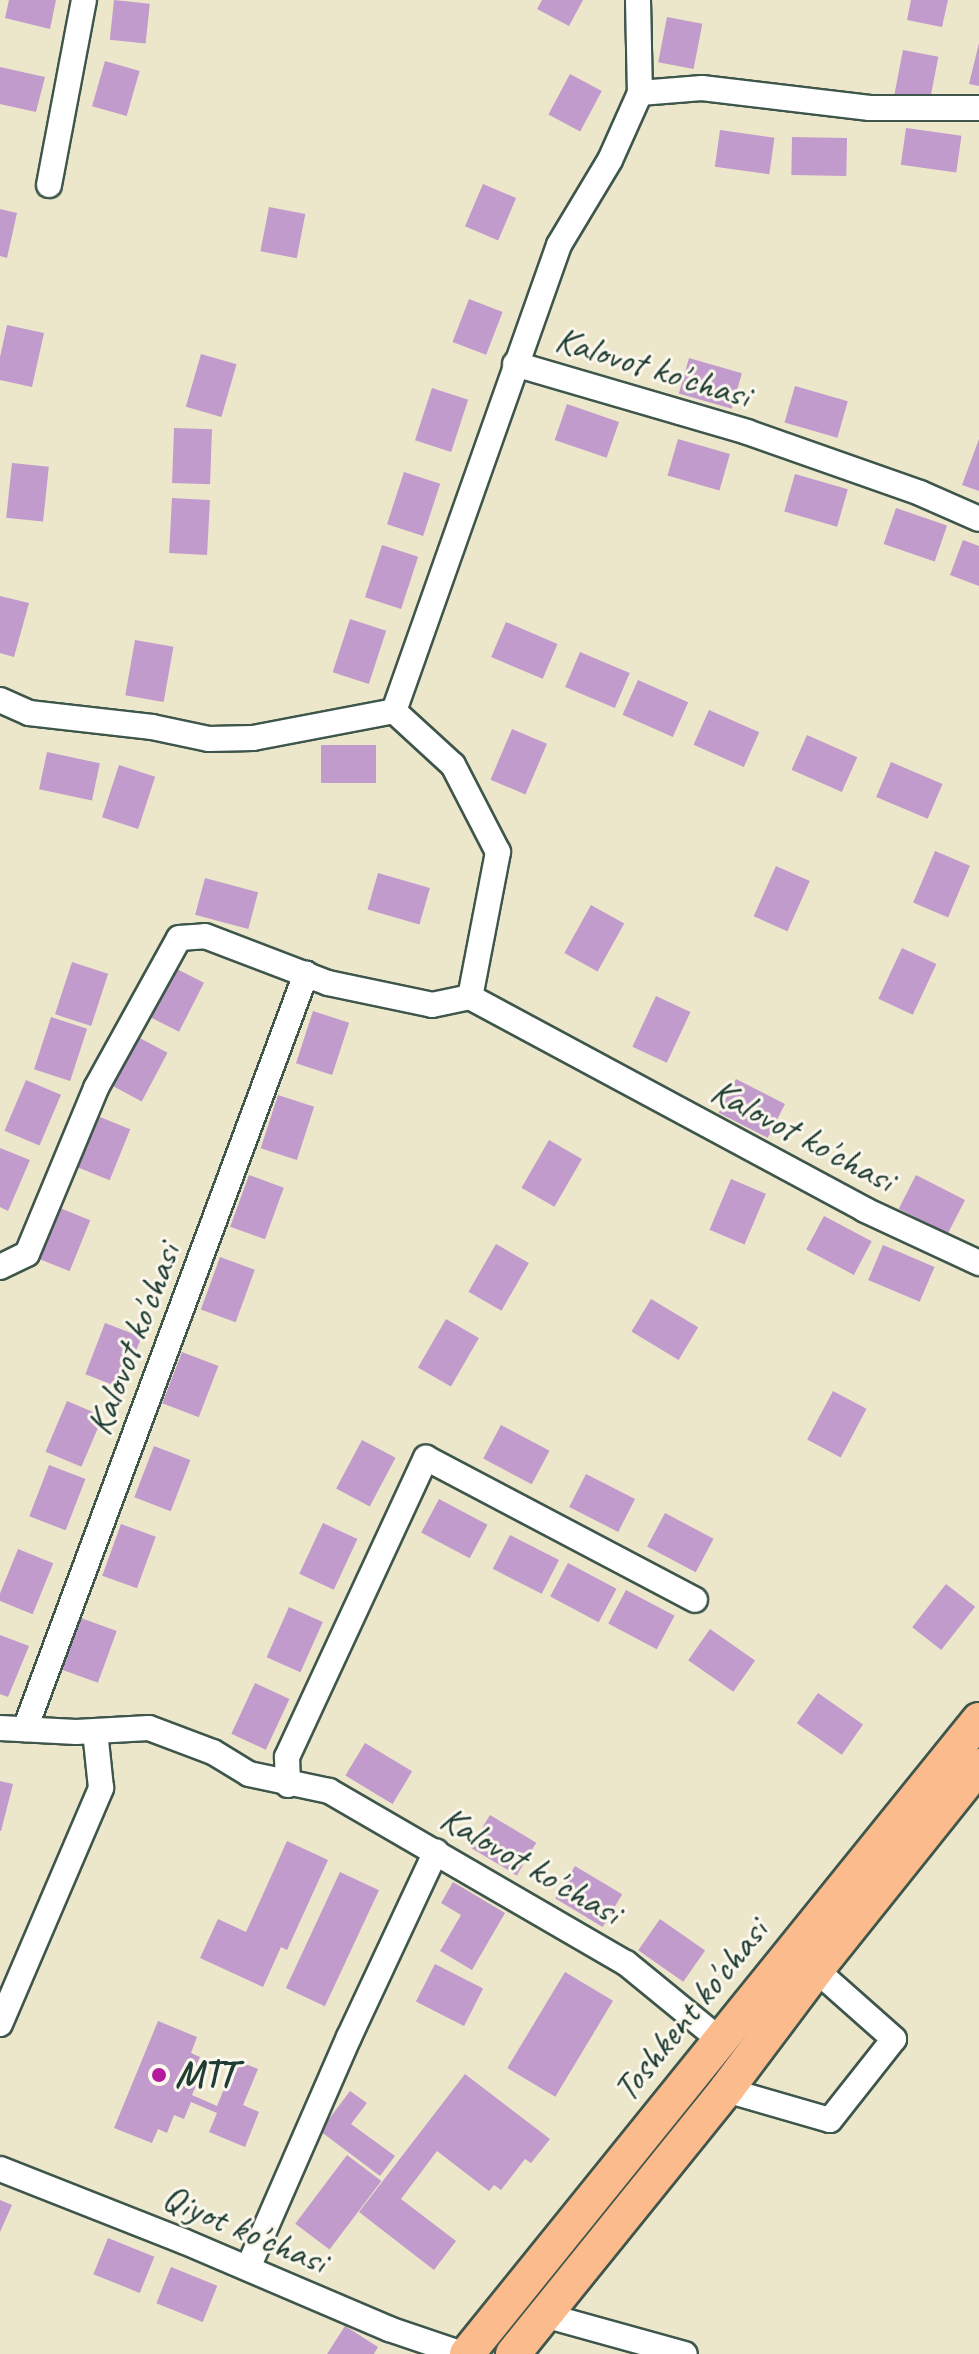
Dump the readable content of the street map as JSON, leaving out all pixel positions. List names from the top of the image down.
{
  "streets": {
    "highway": ["Toshkent ko'chasi"],
    "street": ["Kalovot ko'chasi", "Qiyot ko'chasi"]
  },
  "crossings": [
    ["Kalovot ko'chasi", "Toshkent ko'chasi"],
    ["Toshkent ko'chasi", "Qiyot ko'chasi"]
  ],
  "places": ["MTT"]
}
